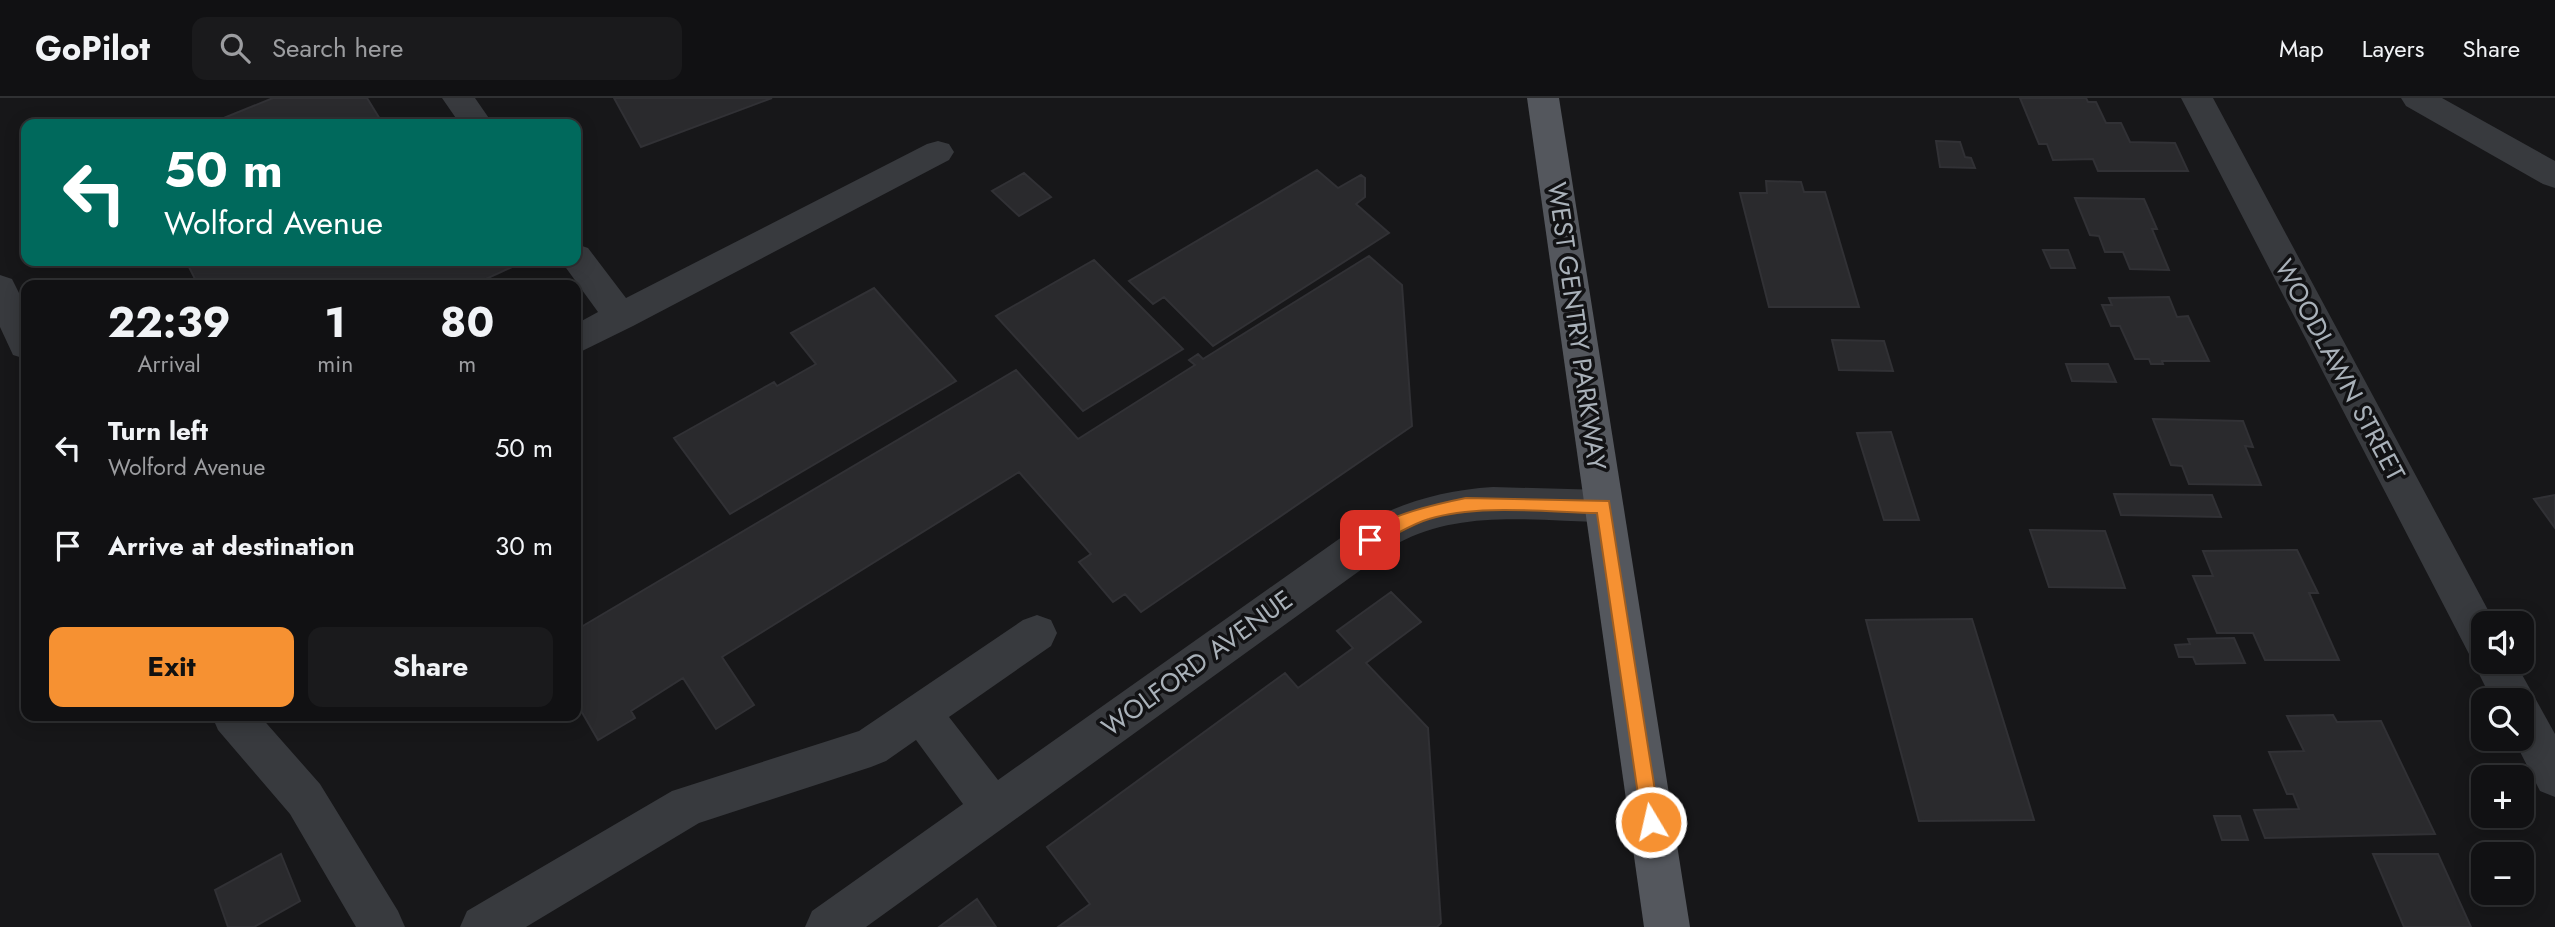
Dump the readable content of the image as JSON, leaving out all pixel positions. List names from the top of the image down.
{
  "streets": {
    "main road": ["WEST GENTRY PARKWAY"],
    "street": ["WOODLAWN STREET", "WOLFORD AVENUE"]
  },
  "crossings": [
    ["WEST GENTRY PARKWAY", "WOLFORD AVENUE"]
  ],
  "page": {
    "header": "GoPilot",
    "search": "Search here",
    "nav": ["Map", "Layers", "Share"],
    "turn": ["50 m", "Wolford Avenue"],
    "eta": [
      "22:39",
      "Arrival",
      "1",
      "min",
      "80",
      "m"
    ],
    "list": [
      {
        "name": "Turn left",
        "note": "Wolford Avenue",
        "value": "50 m"
      },
      {
        "name": "Arrive at destination",
        "value": "30 m"
      }
    ],
    "map_buttons": ["+", "−"],
    "buttons": ["Exit", "Share"]
  }
}
